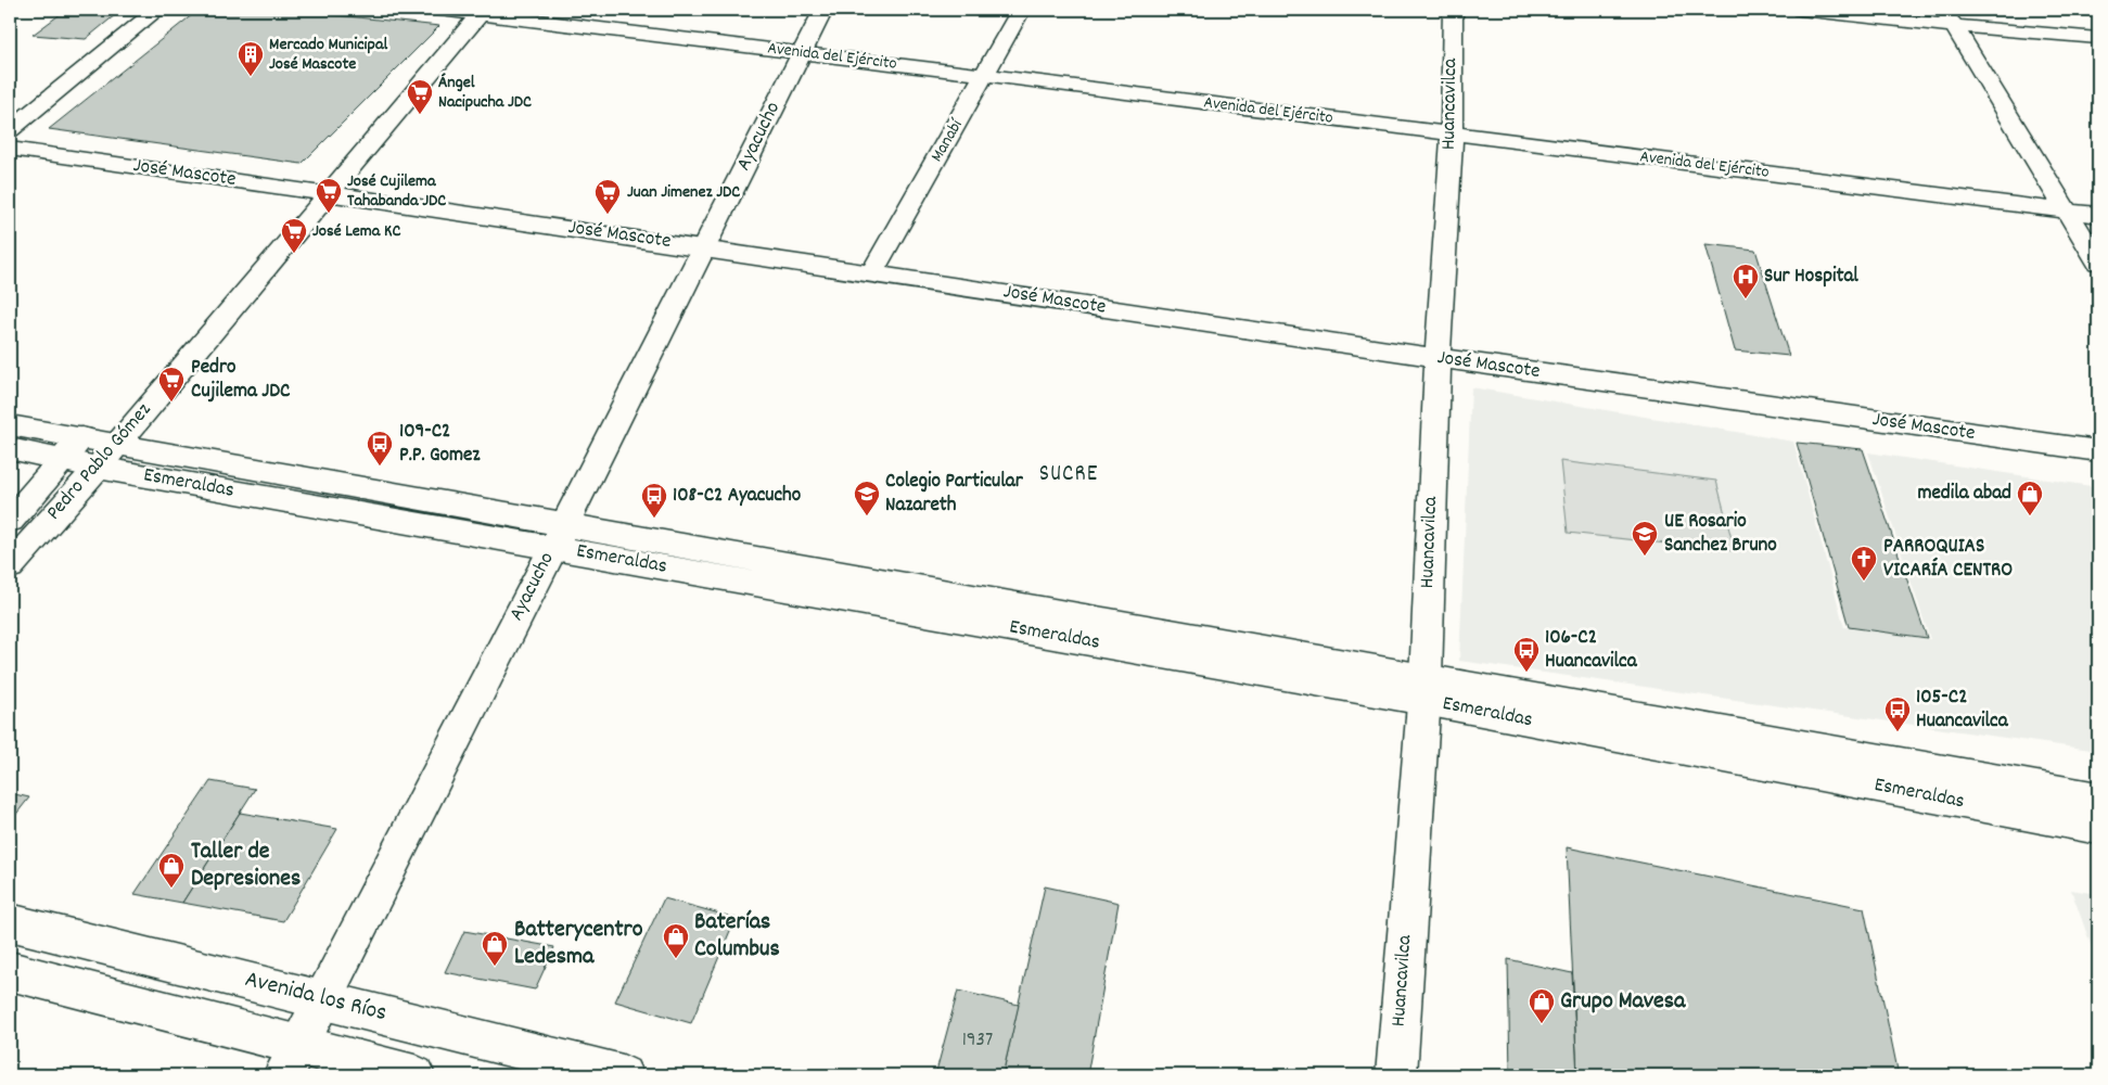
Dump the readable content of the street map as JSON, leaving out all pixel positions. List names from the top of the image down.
{
  "streets": {
    "street": [
      "Avenida del Ejército",
      "Huancavilca",
      "Ayacucho",
      "Manabí",
      "José Mascote",
      "Pedro Pablo Gómez",
      "Esmeraldas",
      "Avenida los Ríos"
    ]
  },
  "crossings": [
    ["Avenida del Ejército", "Huancavilca"],
    ["Avenida del Ejército", "Ayacucho"],
    ["Avenida del Ejército", "Manabí"],
    ["Avenida del Ejército", "Pedro Pablo Gómez"],
    ["Huancavilca", "José Mascote"],
    ["Huancavilca", "Esmeraldas"],
    ["Ayacucho", "José Mascote"],
    ["Ayacucho", "Esmeraldas"],
    ["Ayacucho", "Avenida los Ríos"],
    ["Manabí", "José Mascote"],
    ["José Mascote", "Pedro Pablo Gómez"],
    ["Pedro Pablo Gómez", "Esmeraldas"]
  ],
  "districts": ["SUCRE"],
  "places": {
    "building": ["Mercado Municipal José Mascote"],
    "supermarket": [
      "Ángel Nacipucha JDC",
      "José Cujilema Tahabanda JDC",
      "Juan Jimenez JDC",
      "José Lema KC",
      "Pedro Cujilema JDC"
    ],
    "hospital": ["Sur Hospital"],
    "bus stop": [
      "109-C2 P.P. Gomez",
      "108-C2 Ayacucho",
      "106-C2 Huancavilca",
      "105-C2 Huancavilca"
    ],
    "school or university": ["Colegio Particular Nazareth", "UE Rosario Sanchez Bruno"],
    "shop": [
      "medila abad",
      "Taller de Depresiones",
      "Baterías Columbus",
      "Batterycentro Ledesma",
      "Grupo Mavesa"
    ],
    "church": ["PARROQUIAS VICARÍA CENTRO"]
  },
  "house_numbers": ["1937"]
}
